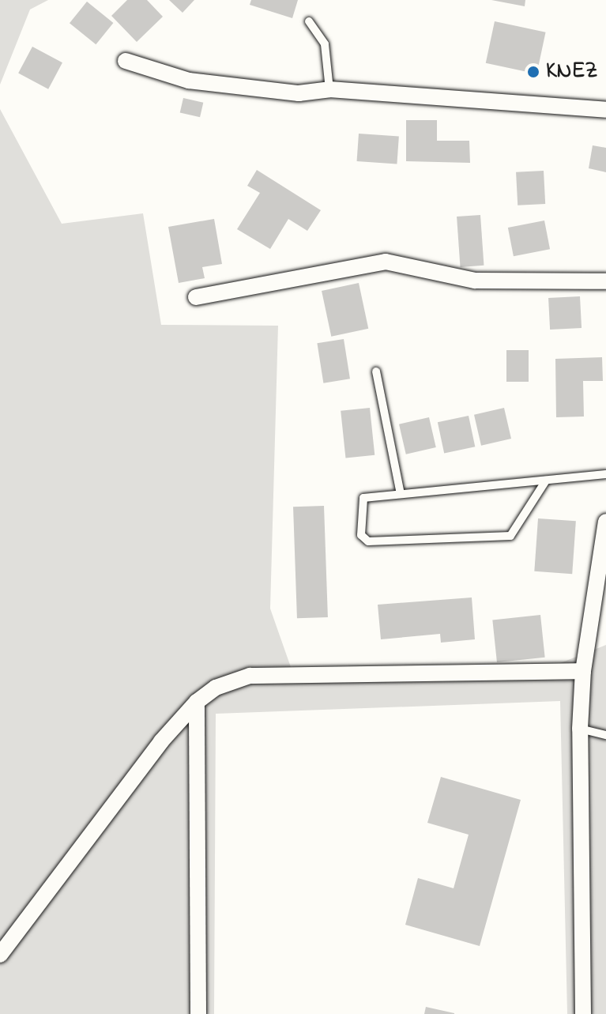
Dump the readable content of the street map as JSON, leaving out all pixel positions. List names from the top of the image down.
{
  "places": ["KNEZ"]
}
